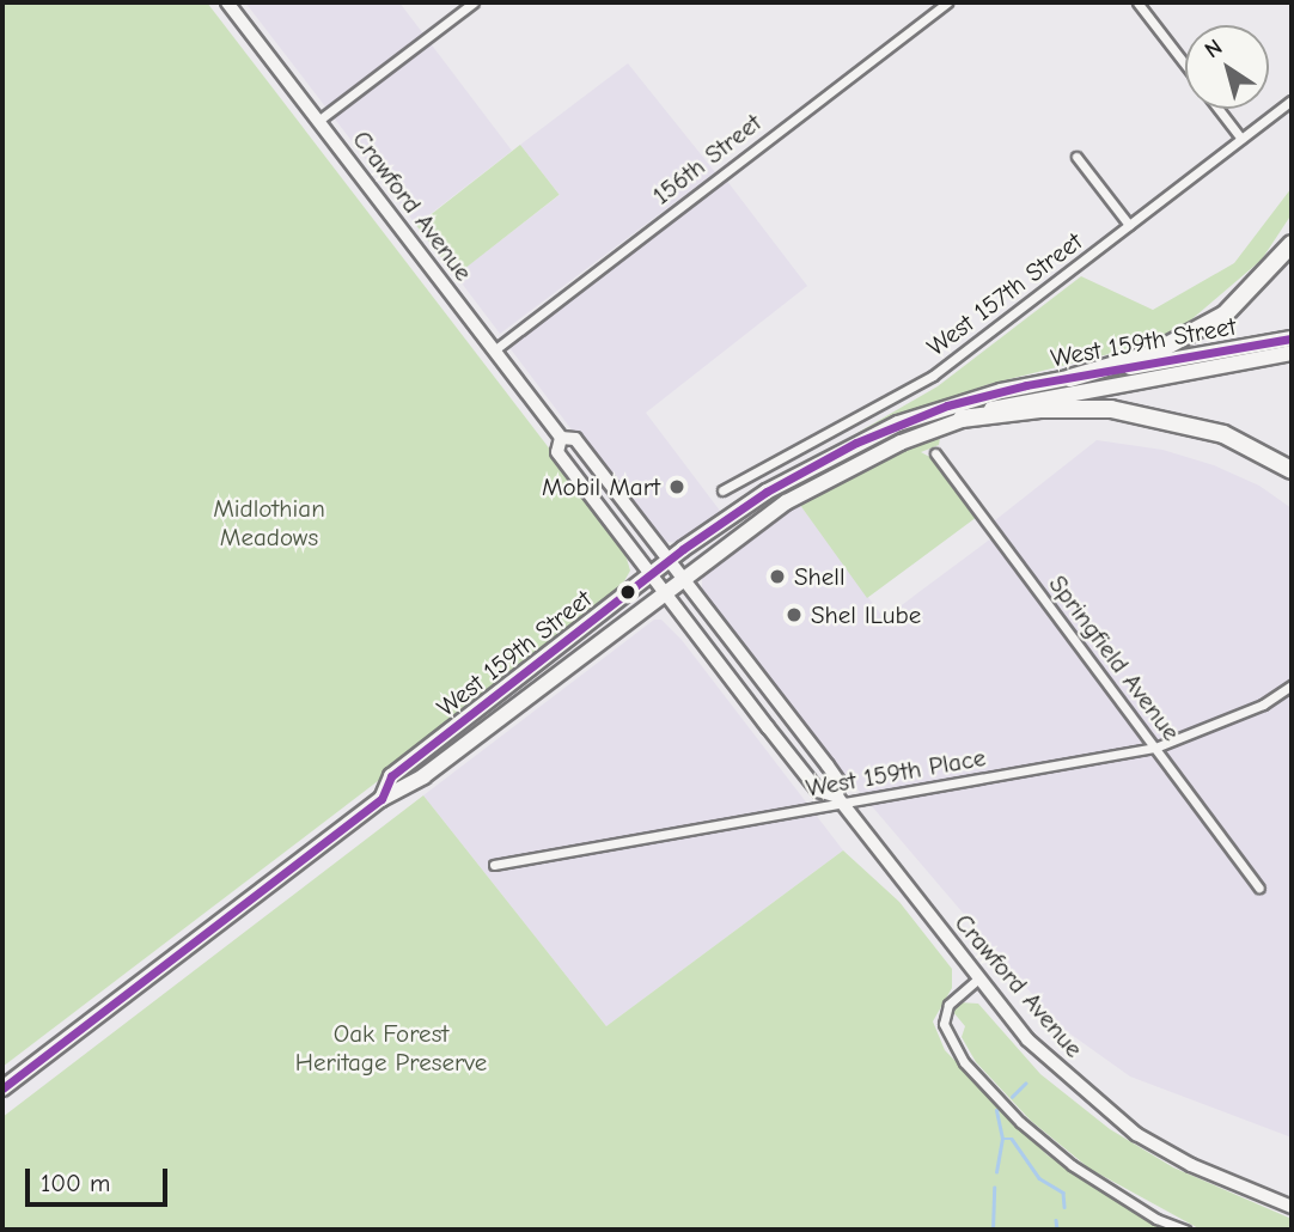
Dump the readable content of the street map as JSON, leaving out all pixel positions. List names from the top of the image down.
{
  "streets": {
    "main road": ["Crawford Avenue", "West 159th Street"],
    "street": [
      "156th Street",
      "West 157th Street",
      "Springfield Avenue",
      "West 159th Place"
    ]
  },
  "crossings": [
    ["156th Street", "Crawford Avenue"],
    ["Crawford Avenue", "West 159th Street"],
    ["Crawford Avenue", "West 159th Place"],
    ["Springfield Avenue", "West 159th Place"]
  ],
  "parks": ["Midlothian Meadows", "Oak Forest Heritage Preserve"],
  "places": ["Mobil Mart", "Shell", "Shel lLube"],
  "scale_bar": "100 m",
  "north": "top left"
}
